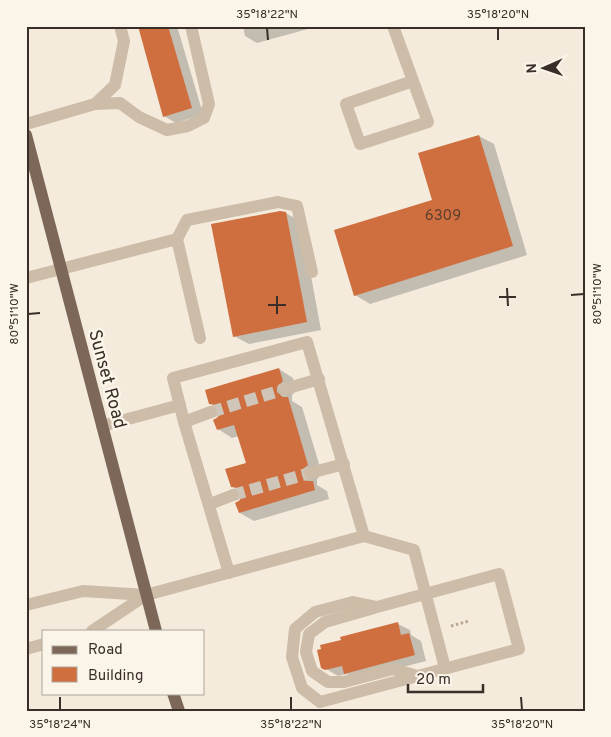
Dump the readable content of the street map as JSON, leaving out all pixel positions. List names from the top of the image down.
{
  "streets": {
    "main road": ["Sunset Road"]
  },
  "house_numbers": ["6309"],
  "legend": ["Road", "Building"],
  "scale_bar": "20 m",
  "north": "left",
  "coordinates": [
    "35°18'22\"N",
    "35°18'20\"N",
    "80°51'10\"W",
    "35°18'24\"N"
  ]
}
